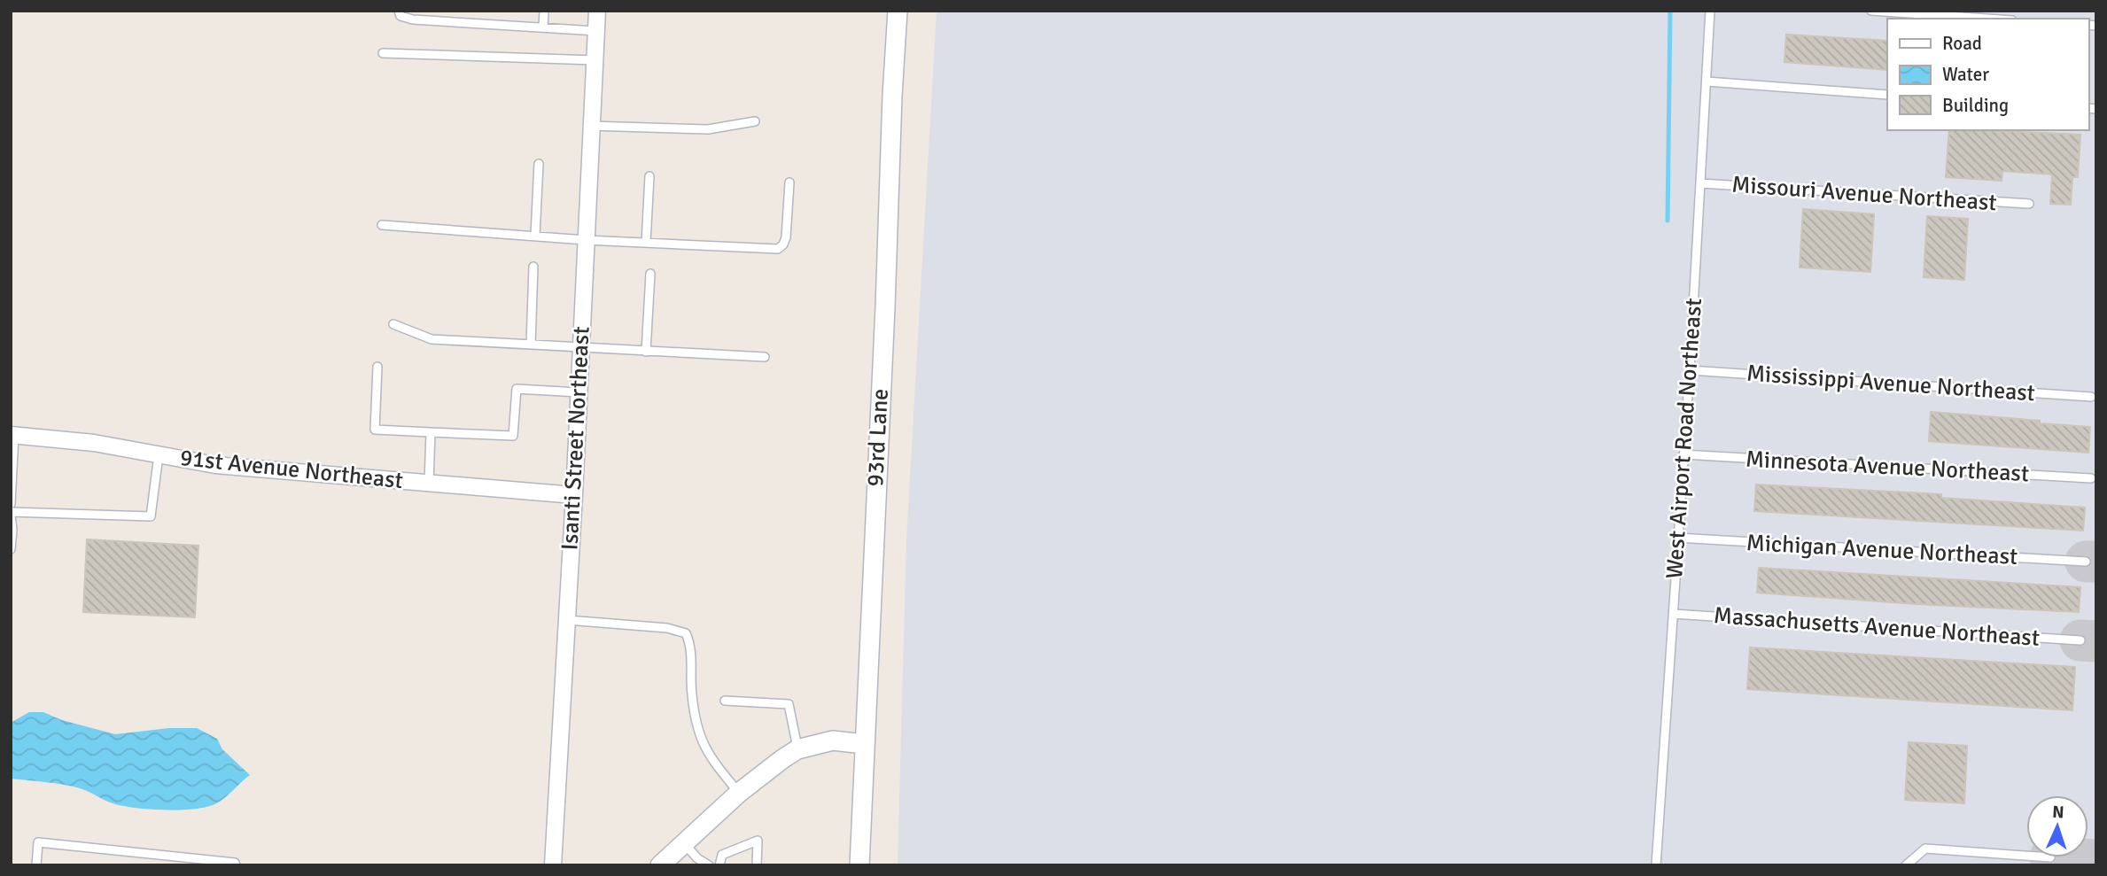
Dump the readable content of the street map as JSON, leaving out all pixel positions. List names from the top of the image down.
{
  "streets": {
    "street": ["93rd Lane", "Isanti Street Northeast", "91st Avenue Northeast"],
    "lane": [
      "Missouri Avenue Northeast",
      "Mississippi Avenue Northeast",
      "West Airport Road Northeast",
      "Minnesota Avenue Northeast",
      "Michigan Avenue Northeast",
      "Massachusetts Avenue Northeast"
    ]
  },
  "crossings": [
    ["Missouri Avenue Northeast", "West Airport Road Northeast"],
    ["Mississippi Avenue Northeast", "West Airport Road Northeast"],
    ["Isanti Street Northeast", "91st Avenue Northeast"],
    ["West Airport Road Northeast", "Minnesota Avenue Northeast"],
    ["West Airport Road Northeast", "Michigan Avenue Northeast"],
    ["West Airport Road Northeast", "Massachusetts Avenue Northeast"]
  ],
  "legend": ["Road", "Water", "Building"],
  "north": "top"
}
